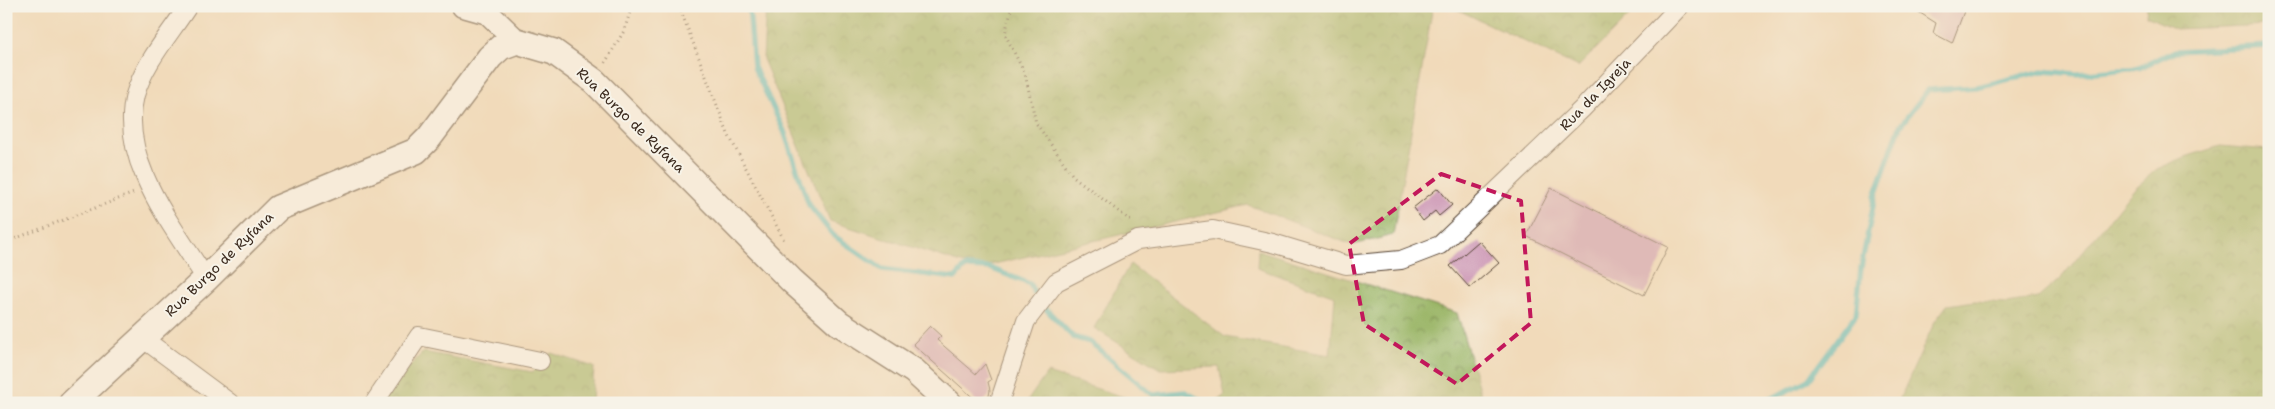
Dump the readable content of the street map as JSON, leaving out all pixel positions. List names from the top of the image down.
{
  "streets": {
    "main road": ["Rua Burgo de Ryfana"],
    "street": ["Rua da Igreja"]
  }
}
